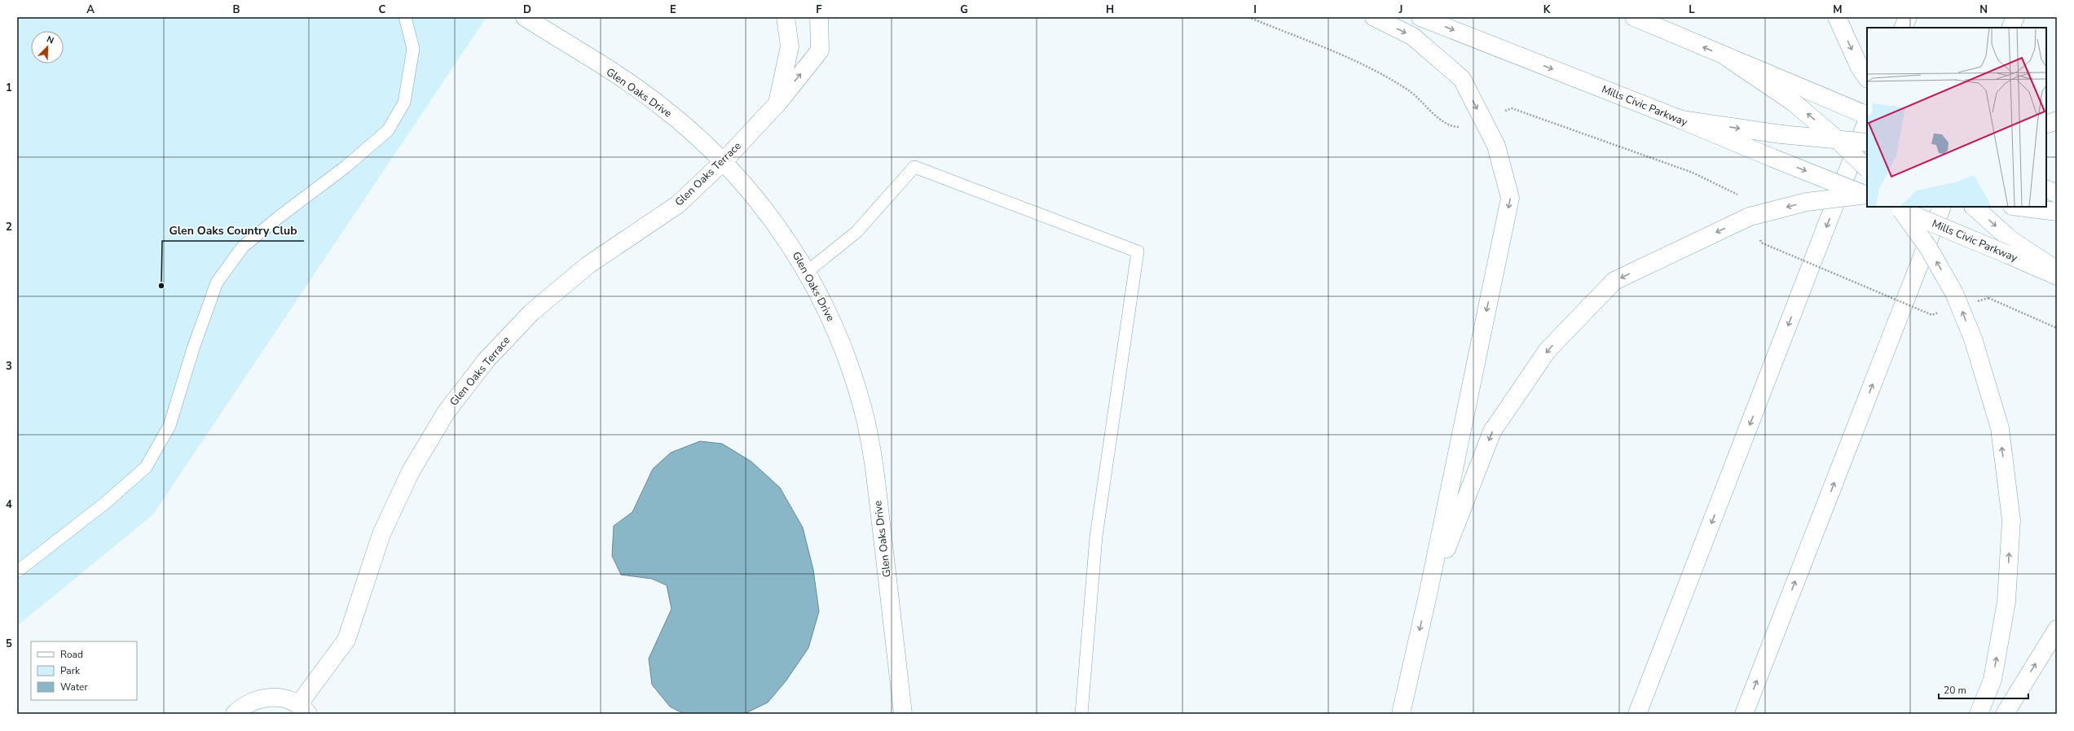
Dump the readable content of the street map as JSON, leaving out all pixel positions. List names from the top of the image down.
{
  "streets": {
    "main road": ["Glen Oaks Drive", "Mills Civic Parkway", "Glen Oaks Terrace"]
  },
  "crossings": [
    ["Glen Oaks Drive", "Glen Oaks Terrace"]
  ],
  "places": ["Glen Oaks Country Club"],
  "legend": ["Road", "Park", "Water"],
  "scale_bar": "20 m",
  "north": "top right",
  "grid": {
    "columns": [
      "A",
      "B",
      "C",
      "D",
      "E",
      "F",
      "G",
      "H",
      "I",
      "J",
      "K",
      "L",
      "M",
      "N"
    ],
    "rows": [
      "1",
      "2",
      "3",
      "4",
      "5"
    ]
  }
}
